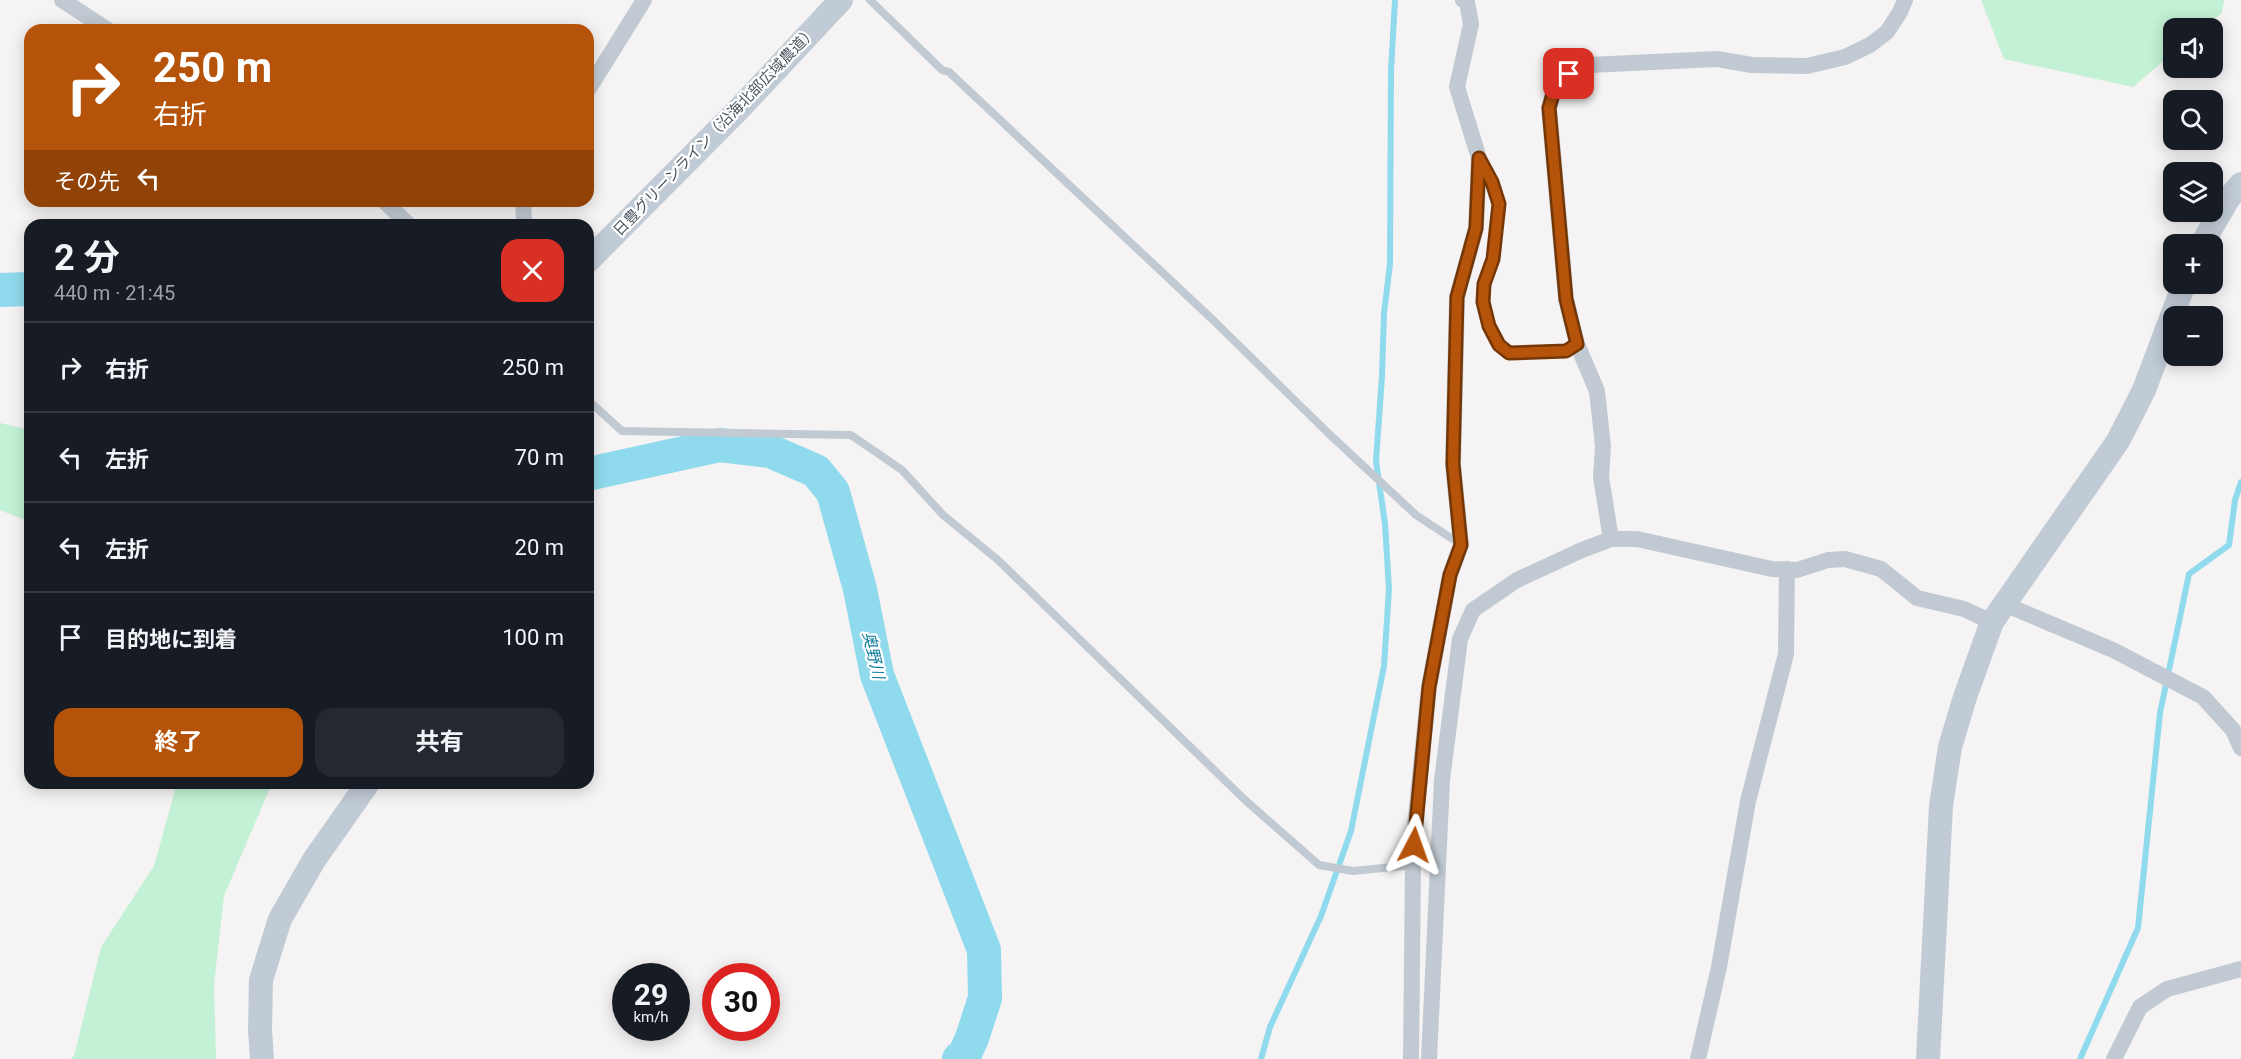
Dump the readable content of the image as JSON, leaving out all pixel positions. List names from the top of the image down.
{
  "streets": {
    "street": ["日豊グリーンライン（沿海北部広域農道）"]
  },
  "water": ["奥野川"],
  "page": {
    "map_buttons": ["+", "−"],
    "turn": ["250 m", "右折"],
    "then": "その先",
    "heading": ["2 分", "440 m · 21:45"],
    "list": [
      {
        "name": "右折",
        "value": "250 m"
      },
      {
        "name": "左折",
        "value": "70 m"
      },
      {
        "name": "左折",
        "value": "20 m"
      },
      {
        "name": "目的地に到着",
        "value": "100 m"
      }
    ],
    "buttons": ["終了", "共有"],
    "speed": "29 km/h",
    "limit": "30"
  }
}
